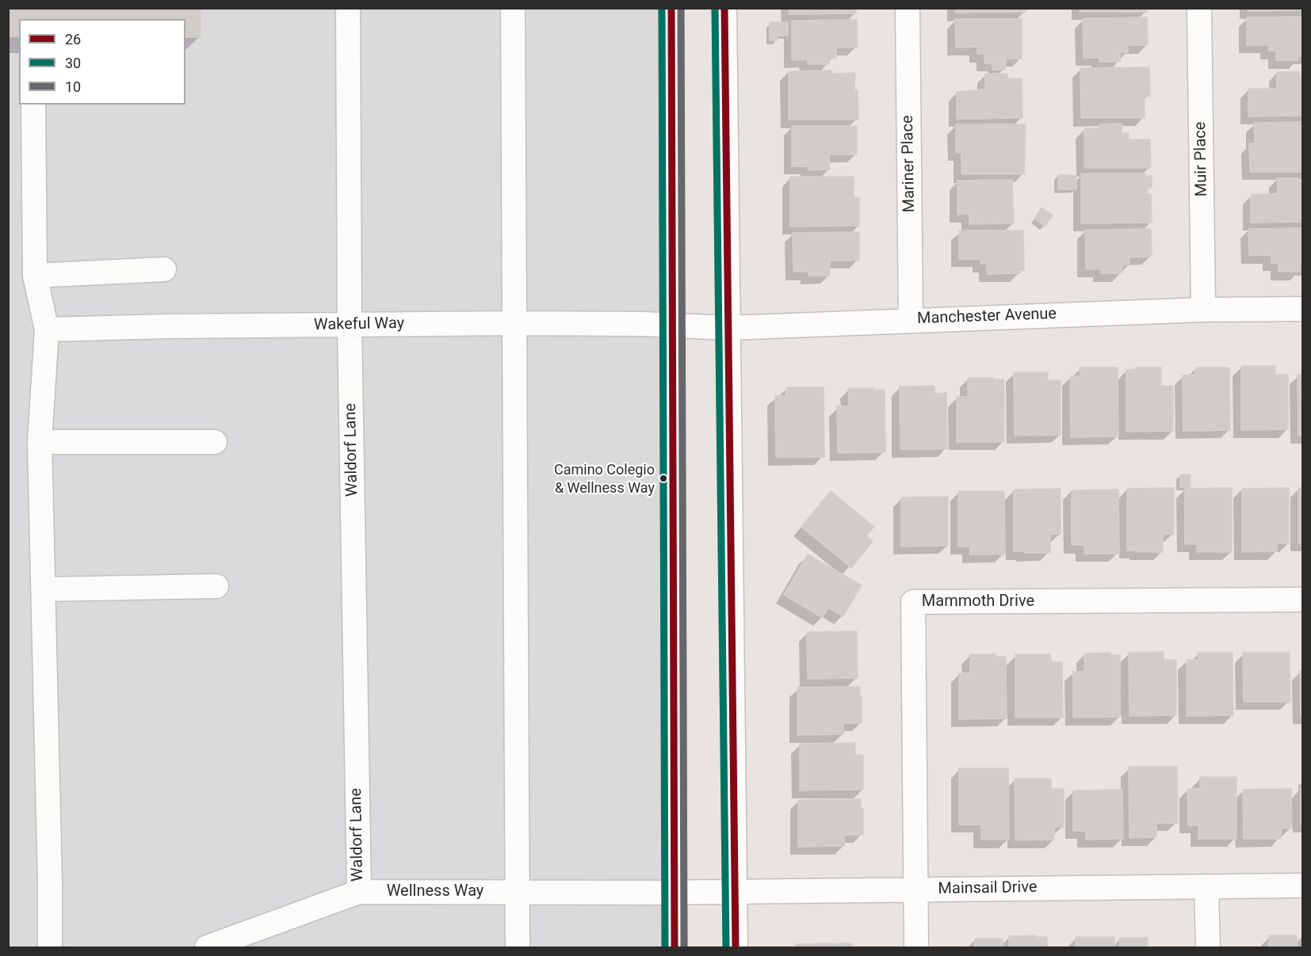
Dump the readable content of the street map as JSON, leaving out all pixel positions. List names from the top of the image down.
{
  "streets": {
    "street": [
      "Muir Place",
      "Mariner Place",
      "Manchester Avenue",
      "Wakeful Way",
      "Waldorf Lane",
      "Mammoth Drive",
      "Mainsail Drive",
      "Wellness Way"
    ]
  },
  "crossings": [
    ["Muir Place", "Manchester Avenue"],
    ["Mariner Place", "Manchester Avenue"],
    ["Manchester Avenue", "Wakeful Way"],
    ["Wakeful Way", "Waldorf Lane"],
    ["Waldorf Lane", "Wellness Way"],
    ["Mammoth Drive", "Mainsail Drive"],
    ["Mainsail Drive", "Wellness Way"]
  ],
  "places": ["Camino Colegio & Wellness Way"],
  "lines": ["transit line 26", "transit line 30", "transit line 10"],
  "legend": ["26", "30", "10"]
}
